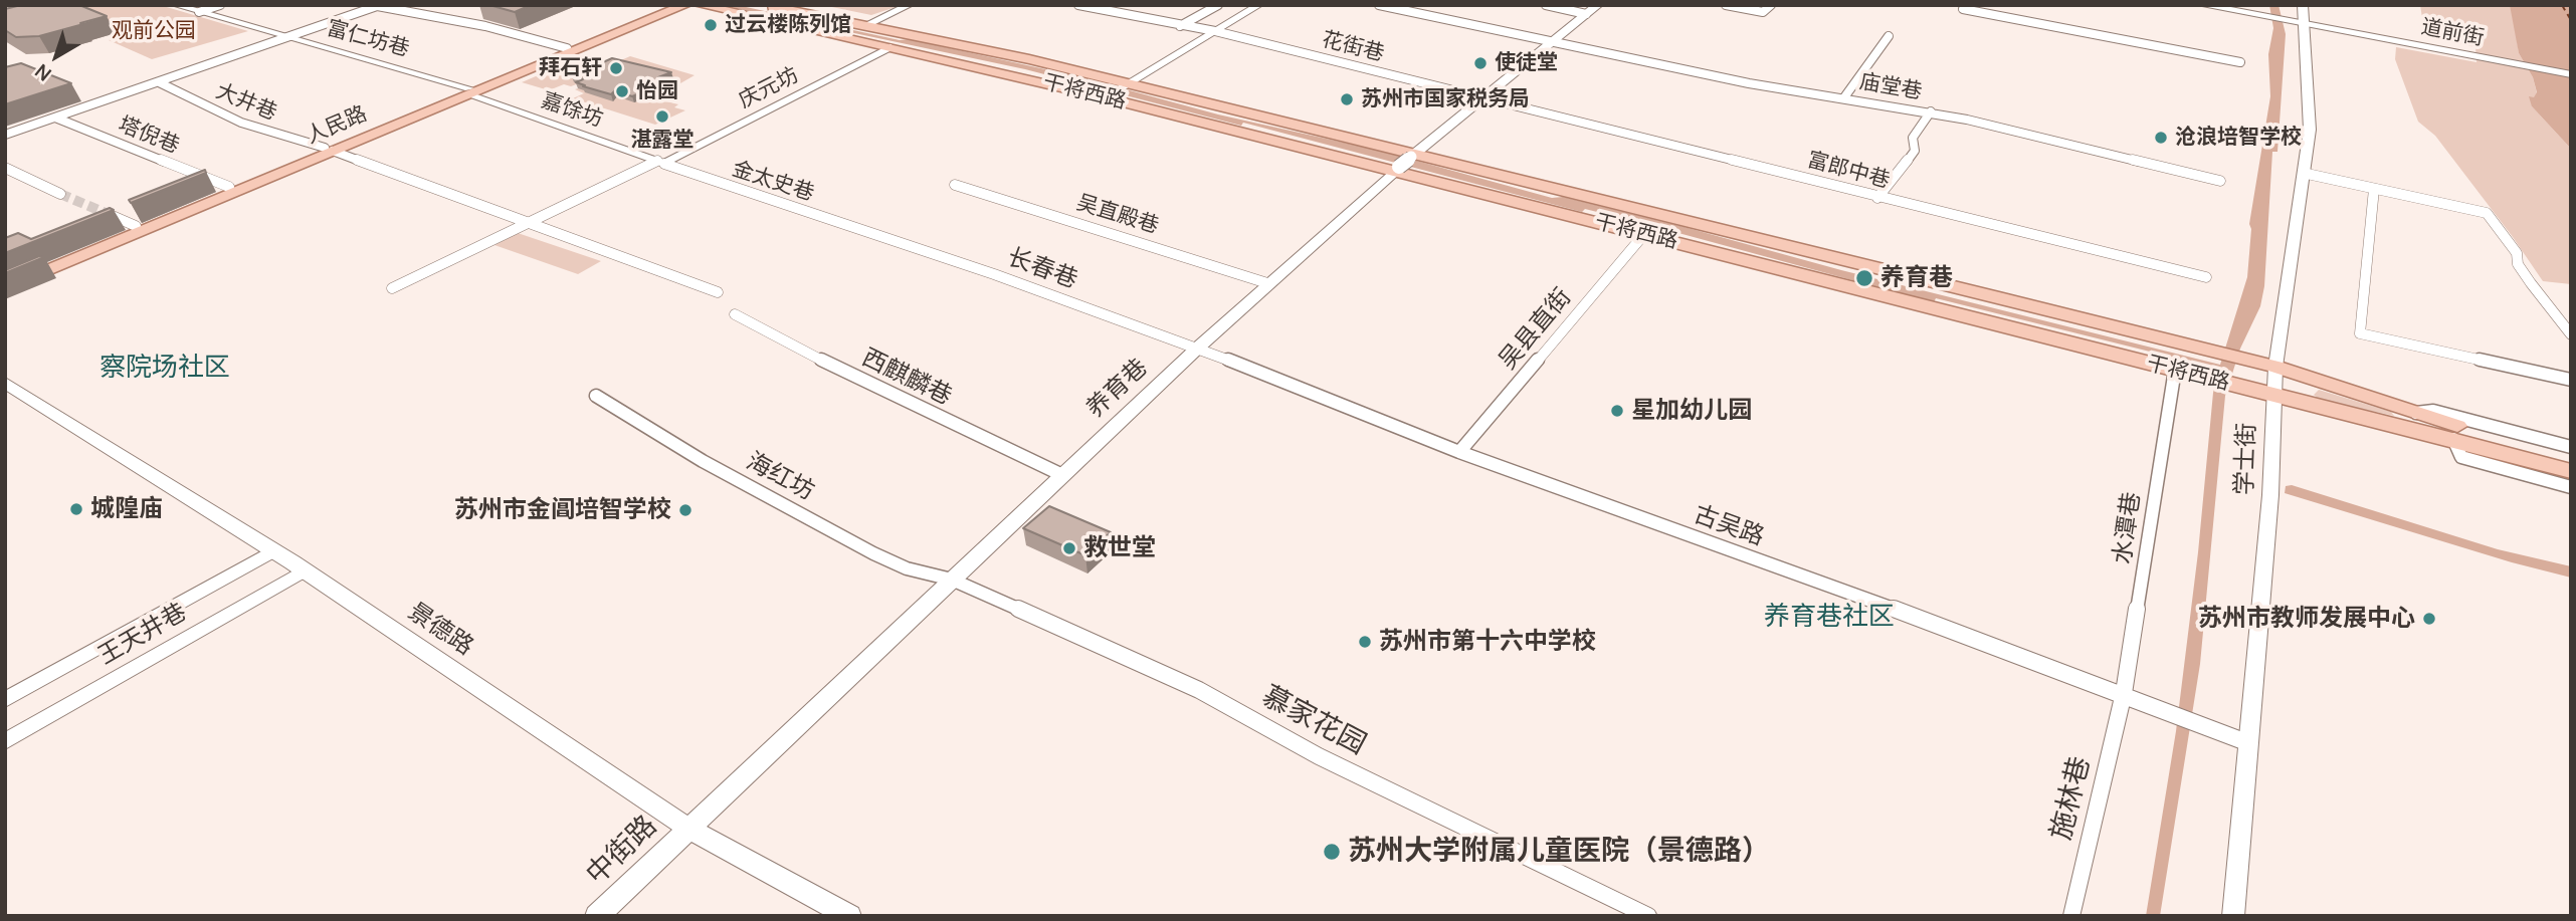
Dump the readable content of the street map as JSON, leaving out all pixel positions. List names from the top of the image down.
{
  "streets": {
    "main road": [
      "道前街",
      "干将西路",
      "人民路",
      "养育巷",
      "景德路",
      "中街路"
    ],
    "street": [
      "富仁坊巷",
      "花街巷",
      "庙堂巷",
      "庆元坊",
      "大井巷",
      "嘉馀坊",
      "塔倪巷",
      "富郎中巷",
      "金太史巷",
      "吴直殿巷",
      "长春巷",
      "吴县直街",
      "西麒麟巷",
      "学士街",
      "海红坊",
      "古吴路",
      "水潭巷",
      "王天井巷",
      "慕家花园",
      "施林巷"
    ]
  },
  "crossings": [
    ["道前街", "学士街"],
    ["富仁坊巷", "嘉馀坊"],
    ["富仁坊巷", "人民路"],
    ["花街巷", "富郎中巷"],
    ["花街巷", "养育巷"],
    ["庙堂巷", "养育巷"],
    ["庆元坊", "干将西路"],
    ["庆元坊", "嘉馀坊"],
    ["庆元坊", "金太史巷"],
    ["干将西路", "吴县直街"],
    ["干将西路", "养育巷"],
    ["干将西路", "学士街"],
    ["干将西路", "水潭巷"],
    ["大井巷", "人民路"],
    ["嘉馀坊", "人民路"],
    ["嘉馀坊", "金太史巷"],
    ["人民路", "塔倪巷"],
    ["富郎中巷", "养育巷"],
    ["金太史巷", "长春巷"],
    ["吴直殿巷", "养育巷"],
    ["长春巷", "养育巷"],
    ["长春巷", "古吴路"],
    ["吴县直街", "古吴路"],
    ["西麒麟巷", "养育巷"],
    ["养育巷", "海红坊"],
    ["养育巷", "古吴路"],
    ["养育巷", "景德路"],
    ["养育巷", "慕家花园"],
    ["养育巷", "中街路"],
    ["学士街", "古吴路"],
    ["海红坊", "慕家花园"],
    ["古吴路", "水潭巷"],
    ["古吴路", "施林巷"],
    ["水潭巷", "施林巷"],
    ["景德路", "王天井巷"],
    ["景德路", "中街路"]
  ],
  "districts": ["察院场社区", "养育巷社区"],
  "parks": ["观前公园"],
  "places": [
    "过云楼陈列馆",
    "使徒堂",
    "拜石轩",
    "怡园",
    "苏州市国家税务局",
    "湛露堂",
    "沧浪培智学校",
    "养育巷",
    "星加幼儿园",
    "城隍庙",
    "苏州市金阊培智学校",
    "救世堂",
    "苏州市教师发展中心",
    "苏州市第十六中学校",
    "苏州大学附属儿童医院（景德路）"
  ],
  "north": "bottom left"
}
